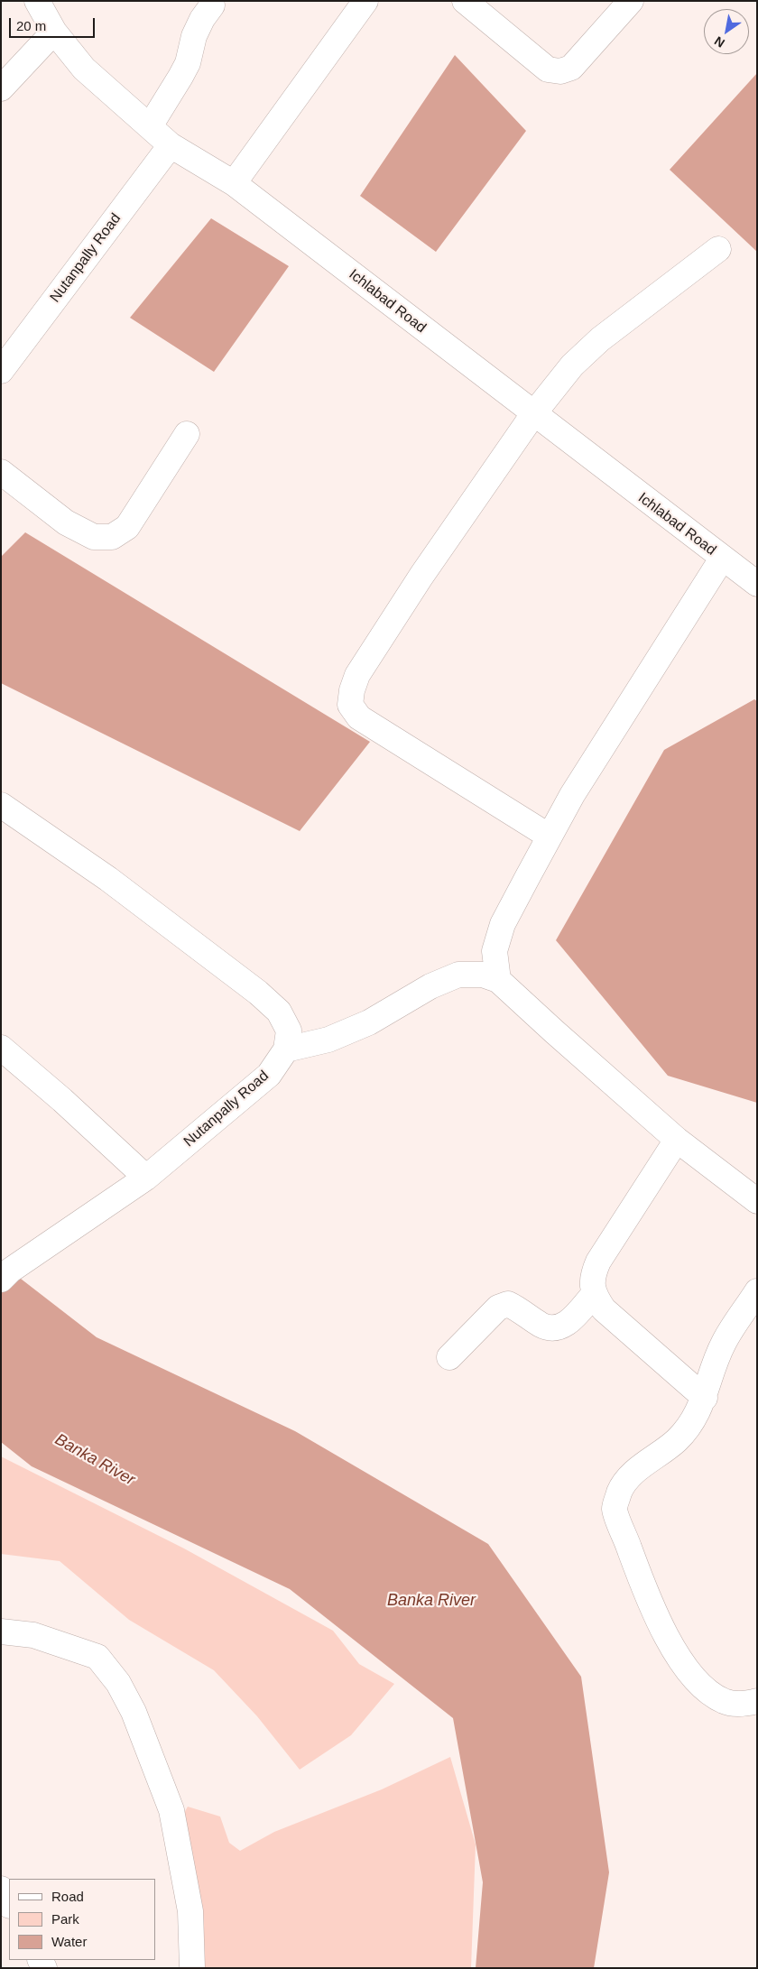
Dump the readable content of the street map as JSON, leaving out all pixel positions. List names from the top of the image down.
{
  "streets": {
    "street": ["Nutanpally Road", "Ichlabad Road"]
  },
  "crossings": [
    ["Nutanpally Road", "Ichlabad Road"]
  ],
  "water": ["Banka River"],
  "legend": ["Road", "Park", "Water"],
  "scale_bar": "20 m",
  "north": "bottom left"
}
